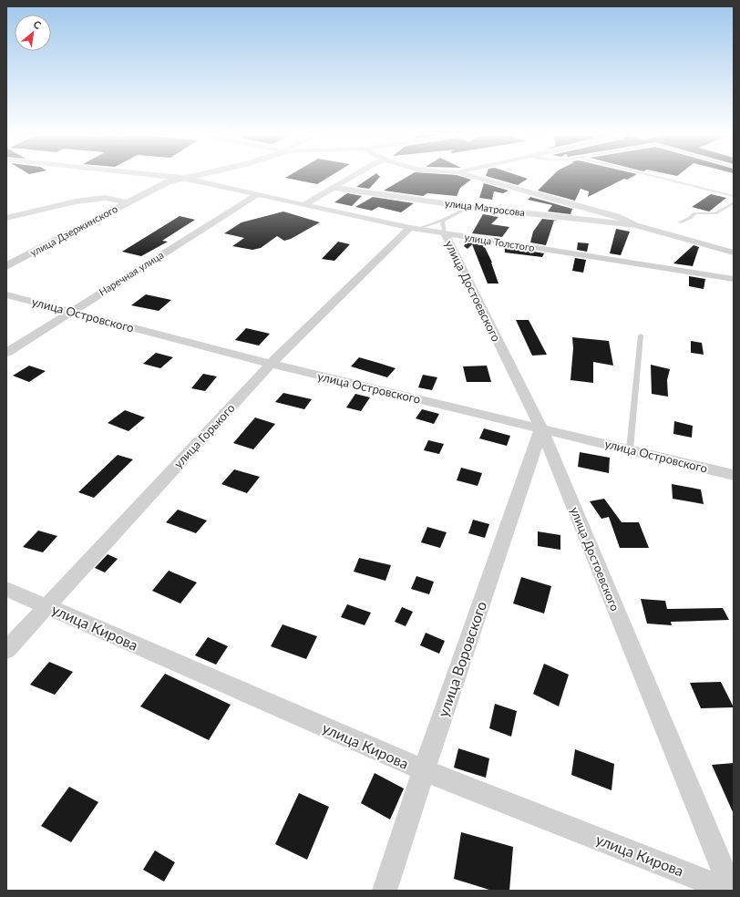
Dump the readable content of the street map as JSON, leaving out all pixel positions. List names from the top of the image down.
{
  "streets": {
    "street": [
      "улица Матросова",
      "улица Дзержинского",
      "улица Толстого",
      "Наречная улица",
      "улица Достоевского",
      "улица Островского",
      "улица Горького",
      "улица Кирова",
      "улица Воровского"
    ]
  },
  "crossings": [
    ["улица Дзержинского", "улица Толстого"],
    ["улица Толстого", "Наречная улица"],
    ["улица Толстого", "улица Достоевского"],
    ["улица Толстого", "улица Горького"],
    ["Наречная улица", "улица Островского"],
    ["улица Достоевского", "улица Островского"],
    ["улица Достоевского", "улица Кирова"],
    ["улица Достоевского", "улица Воровского"],
    ["улица Островского", "улица Горького"],
    ["улица Островского", "улица Воровского"],
    ["улица Горького", "улица Кирова"],
    ["улица Кирова", "улица Воровского"]
  ],
  "north": "top right"
}
